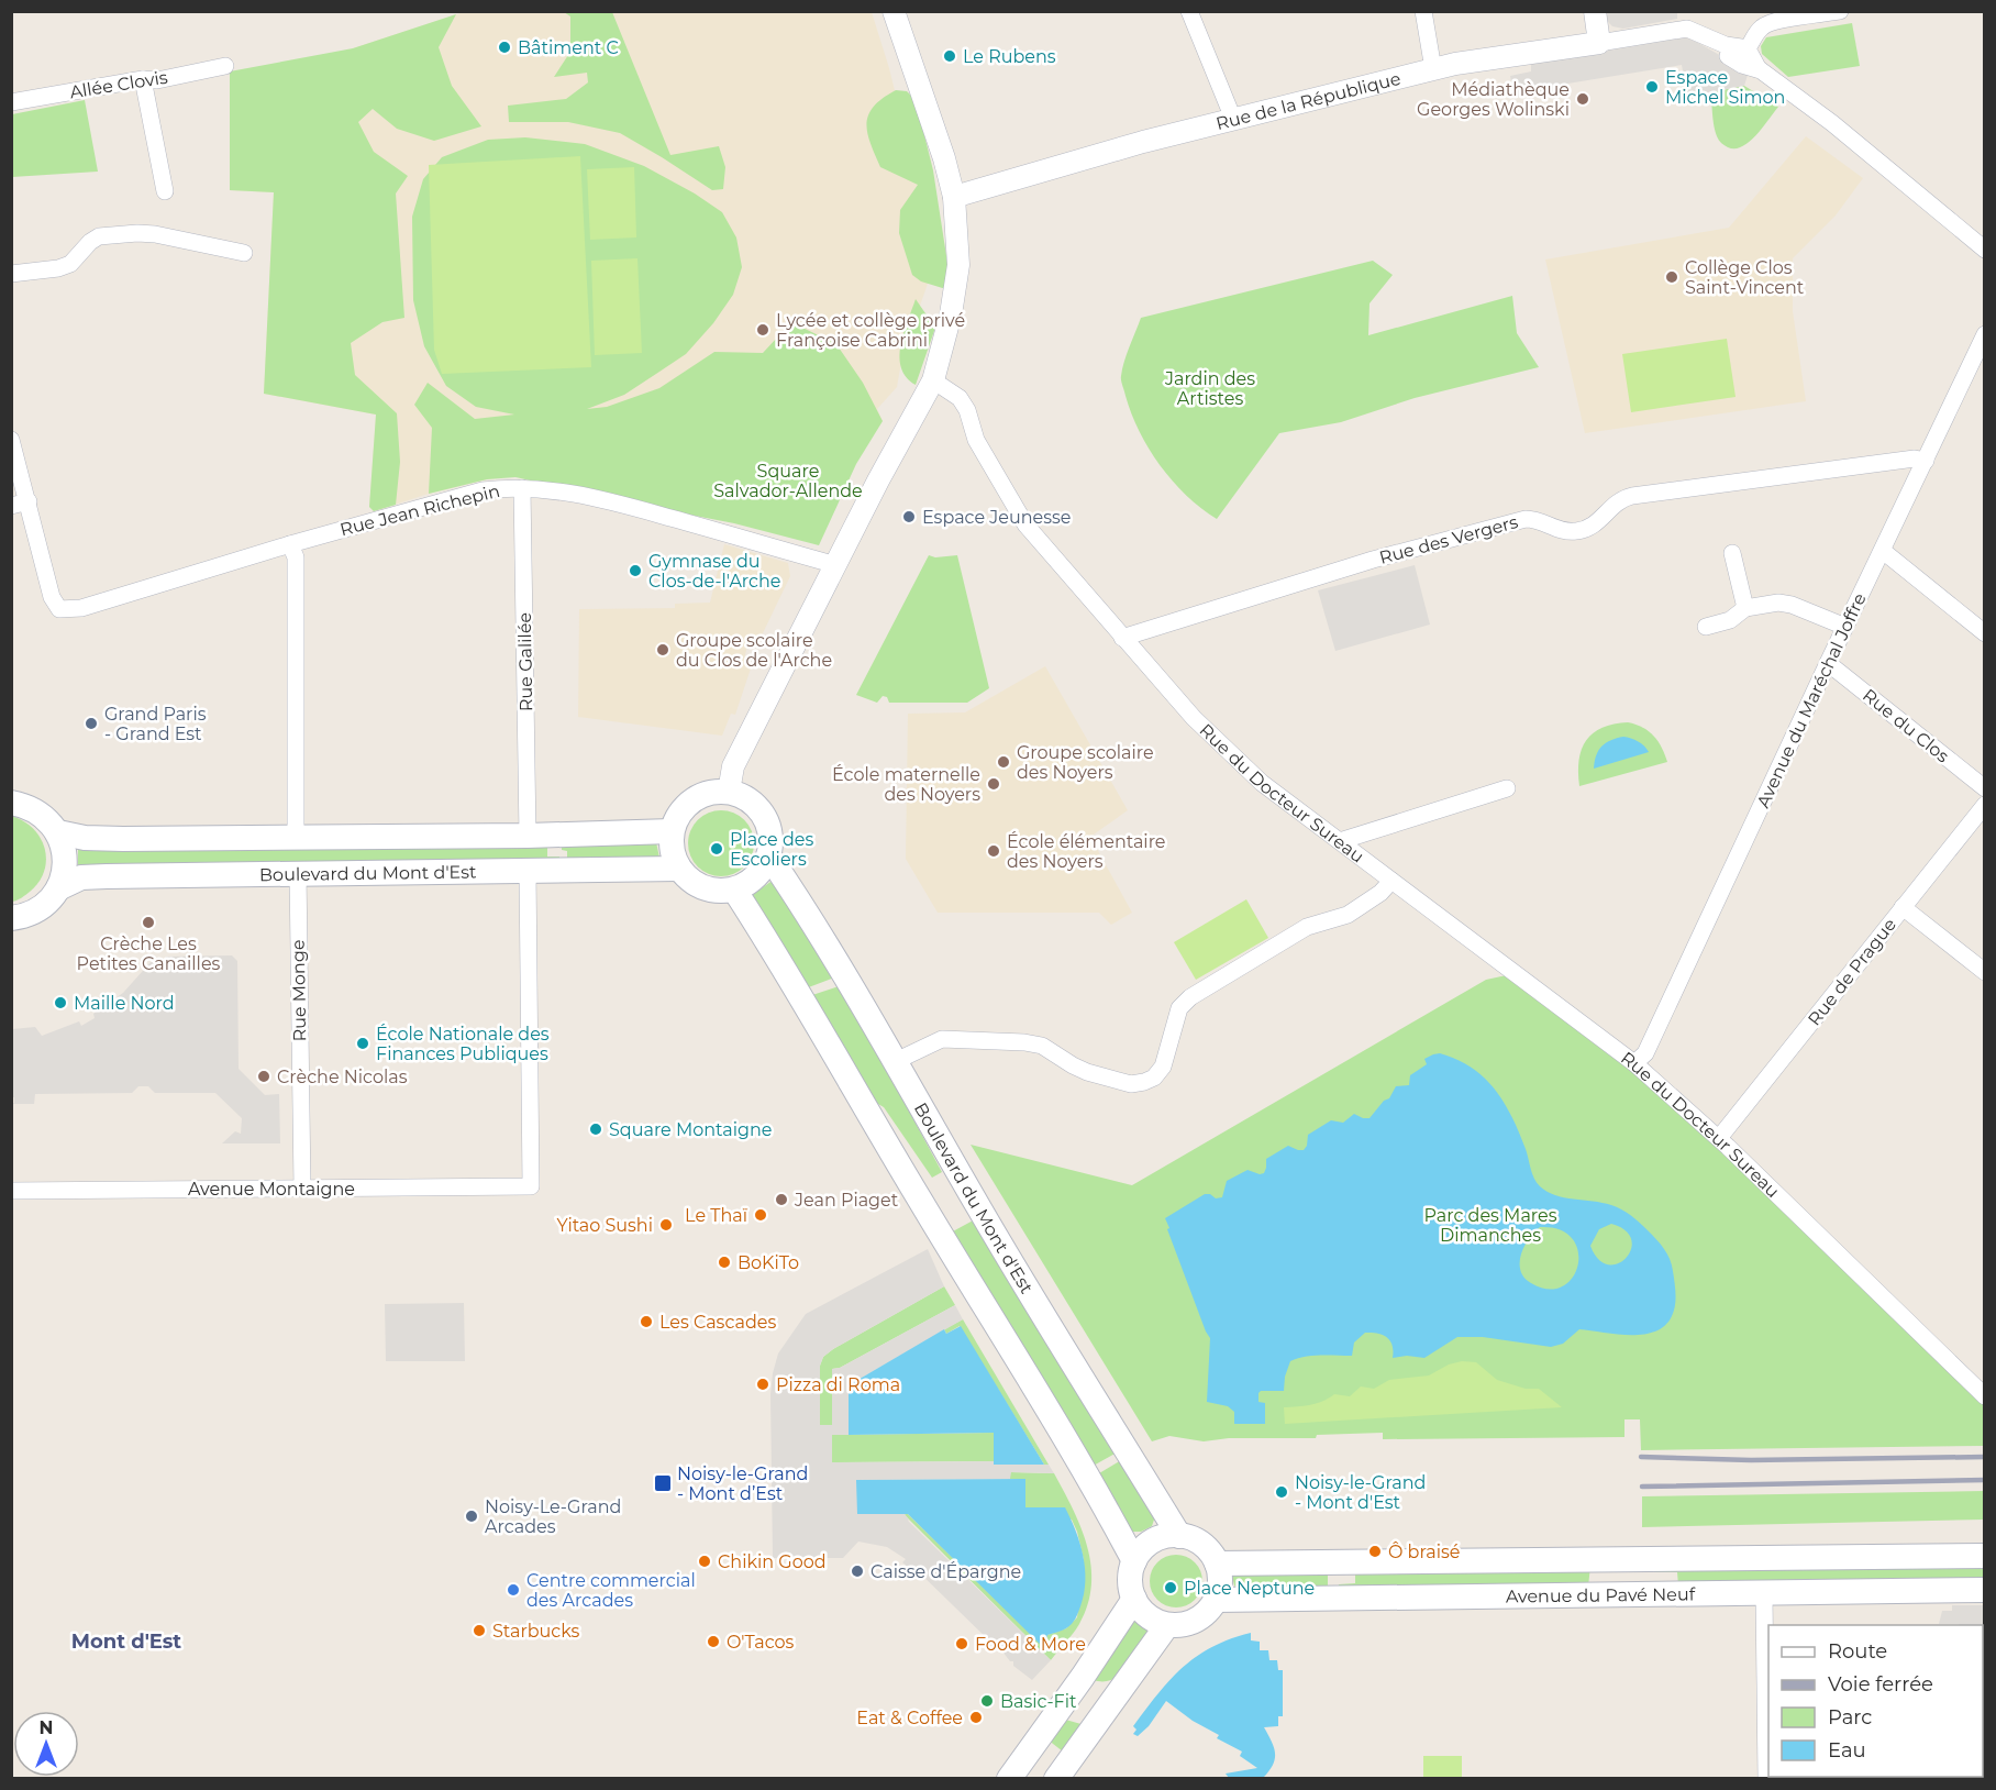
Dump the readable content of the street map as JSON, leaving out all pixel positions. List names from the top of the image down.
{
  "streets": {
    "main road": ["Boulevard du Mont d'Est", "Avenue du Pavé Neuf"],
    "street": [
      "Allée Clovis",
      "Rue de la République",
      "Rue Jean Richepin",
      "Rue des Vergers",
      "Rue Galilée",
      "Avenue du Maréchal Joffre",
      "Rue du Clos",
      "Rue du Docteur Sureau",
      "Rue de Prague",
      "Rue Monge",
      "Avenue Montaigne"
    ]
  },
  "crossings": [
    ["Rue Jean Richepin", "Rue Galilée"],
    ["Rue des Vergers", "Avenue du Maréchal Joffre"],
    ["Rue des Vergers", "Rue du Docteur Sureau"],
    ["Rue Galilée", "Boulevard du Mont d'Est"],
    ["Avenue du Maréchal Joffre", "Rue du Clos"],
    ["Avenue du Maréchal Joffre", "Rue du Docteur Sureau"],
    ["Rue du Docteur Sureau", "Rue de Prague"],
    ["Boulevard du Mont d'Est", "Rue Monge"],
    ["Boulevard du Mont d'Est", "Avenue Montaigne"],
    ["Boulevard du Mont d'Est", "Avenue du Pavé Neuf"],
    ["Rue Monge", "Avenue Montaigne"]
  ],
  "districts": ["Mont d'Est"],
  "parks": ["Jardin des Artistes", "Square Salvador-Allende", "Parc des Mares Dimanches"],
  "places": {
    "other": [
      "Bâtiment C",
      "Le Rubens",
      "Espace Michel Simon",
      "Médiathèque Georges Wolinski",
      "Collège Clos Saint-Vincent",
      "Lycée et collège privé Françoise Cabrini",
      "Espace Jeunesse",
      "Gymnase du Clos-de-l'Arche",
      "Groupe scolaire du Clos de l'Arche",
      "Grand Paris - Grand Est",
      "Groupe scolaire des Noyers",
      "École maternelle des Noyers",
      "Place des Escoliers",
      "École élémentaire des Noyers",
      "Crèche Les Petites Canailles",
      "Maille Nord",
      "École Nationale des Finances Publiques",
      "Crèche Nicolas",
      "Square Montaigne",
      "Jean Piaget",
      "Le Thaï",
      "Yitao Sushi",
      "BoKiTo",
      "Les Cascades",
      "Pizza di Roma",
      "Noisy-le-Grand - Mont d'Est",
      "Noisy-Le-Grand Arcades",
      "Ô braisé",
      "Chikin Good",
      "Caisse d'Épargne",
      "Place Neptune",
      "Centre commercial des Arcades",
      "Starbucks",
      "O'Tacos",
      "Food & More",
      "Basic-Fit",
      "Eat & Coffee"
    ],
    "transit": ["Noisy-le-Grand - Mont d’Est"]
  },
  "legend": [
    "Route",
    "Voie ferrée",
    "Parc",
    "Eau"
  ],
  "north": "top"
}
